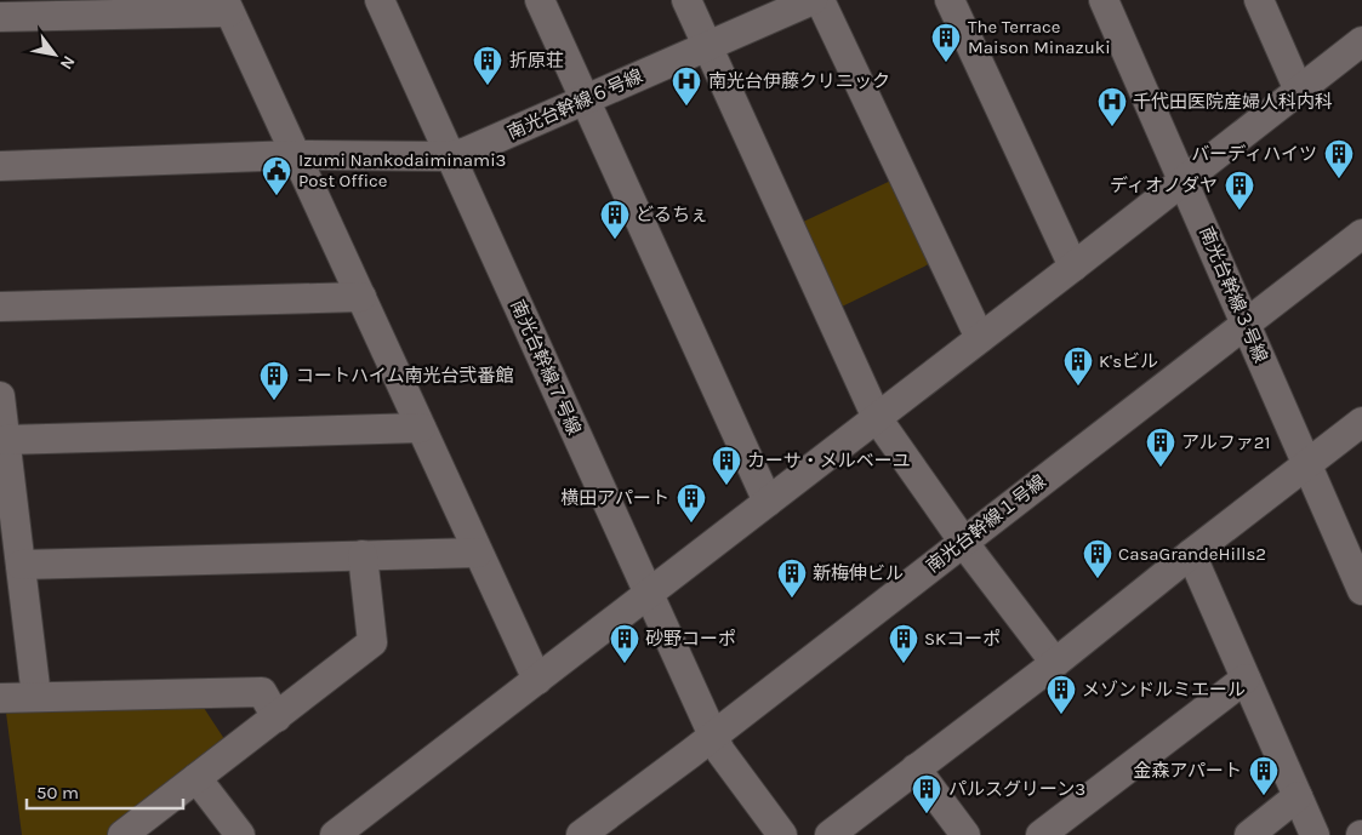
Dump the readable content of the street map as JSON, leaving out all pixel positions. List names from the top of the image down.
{
  "streets": {
    "street": [
      "南光台幹線６号線",
      "南光台幹線３号線",
      "南光台幹線７号線",
      "南光台幹線１号線"
    ]
  },
  "crossings": [
    ["南光台幹線６号線", "南光台幹線７号線"],
    ["南光台幹線３号線", "南光台幹線１号線"],
    ["南光台幹線７号線", "南光台幹線１号線"]
  ],
  "places": {
    "building": [
      "The Terrace Maison Minazuki",
      "折原荘",
      "バーディハイツ",
      "ディオノダヤ",
      "どるちぇ",
      "K'sビル",
      "コートハイム南光台弐番館",
      "アルファ21",
      "カーサ・メルベーユ",
      "横田アパート",
      "CasaGrandeHills2",
      "新梅伸ビル",
      "砂野コーポ",
      "SKコーポ",
      "メゾンドルミエール",
      "金森アパート",
      "パルスグリーン3"
    ],
    "hospital": ["南光台伊藤クリニック", "千代田医院産婦人科内科"],
    "public building": ["Izumi Nankodaiminami3 Post Office"]
  },
  "scale_bar": "50 m",
  "north": "bottom right"
}
